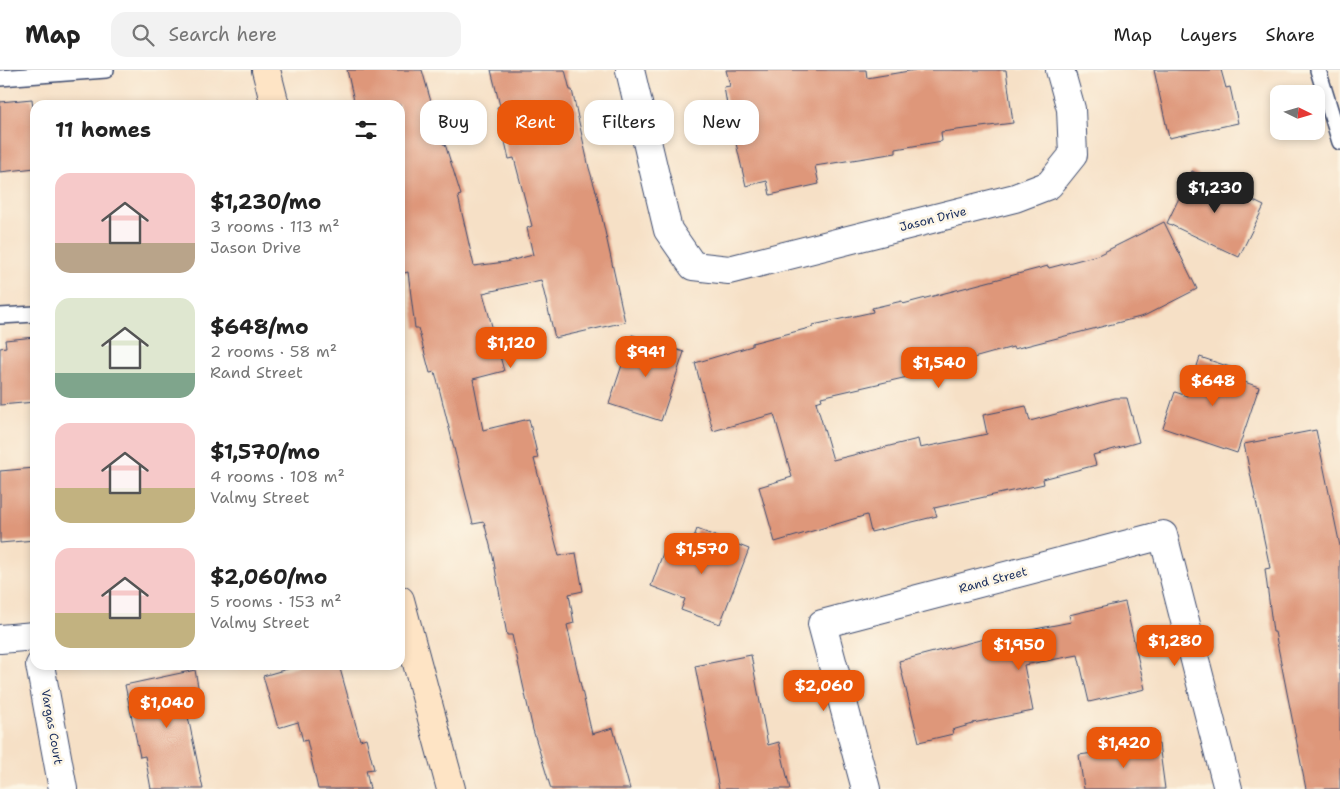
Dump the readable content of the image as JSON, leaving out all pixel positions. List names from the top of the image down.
{
  "streets": {
    "street": ["Jason Drive", "Rand Street", "Vargas Court"]
  },
  "north": "right",
  "page": {
    "header": "Map",
    "search": "Search here",
    "nav": ["Map", "Layers", "Share"],
    "chip": [
      "Buy",
      "Rent",
      "Filters",
      "New"
    ],
    "heading": "11 homes",
    "list": [
      {
        "name": "$1,230/mo",
        "note": "3 rooms · 113 m² · Jason Drive"
      },
      {
        "name": "$648/mo",
        "note": "2 rooms · 58 m² · Rand Street"
      },
      {
        "name": "$1,570/mo",
        "note": "4 rooms · 108 m² · Valmy Street"
      },
      {
        "name": "$2,060/mo",
        "note": "5 rooms · 153 m² · Valmy Street"
      }
    ],
    "price": [
      "$1,230",
      "$1,120",
      "$941",
      "$1,540",
      "$648",
      "$1,570",
      "$1,280",
      "$1,950",
      "$2,060",
      "$1,040",
      "$1,420"
    ]
  }
}
